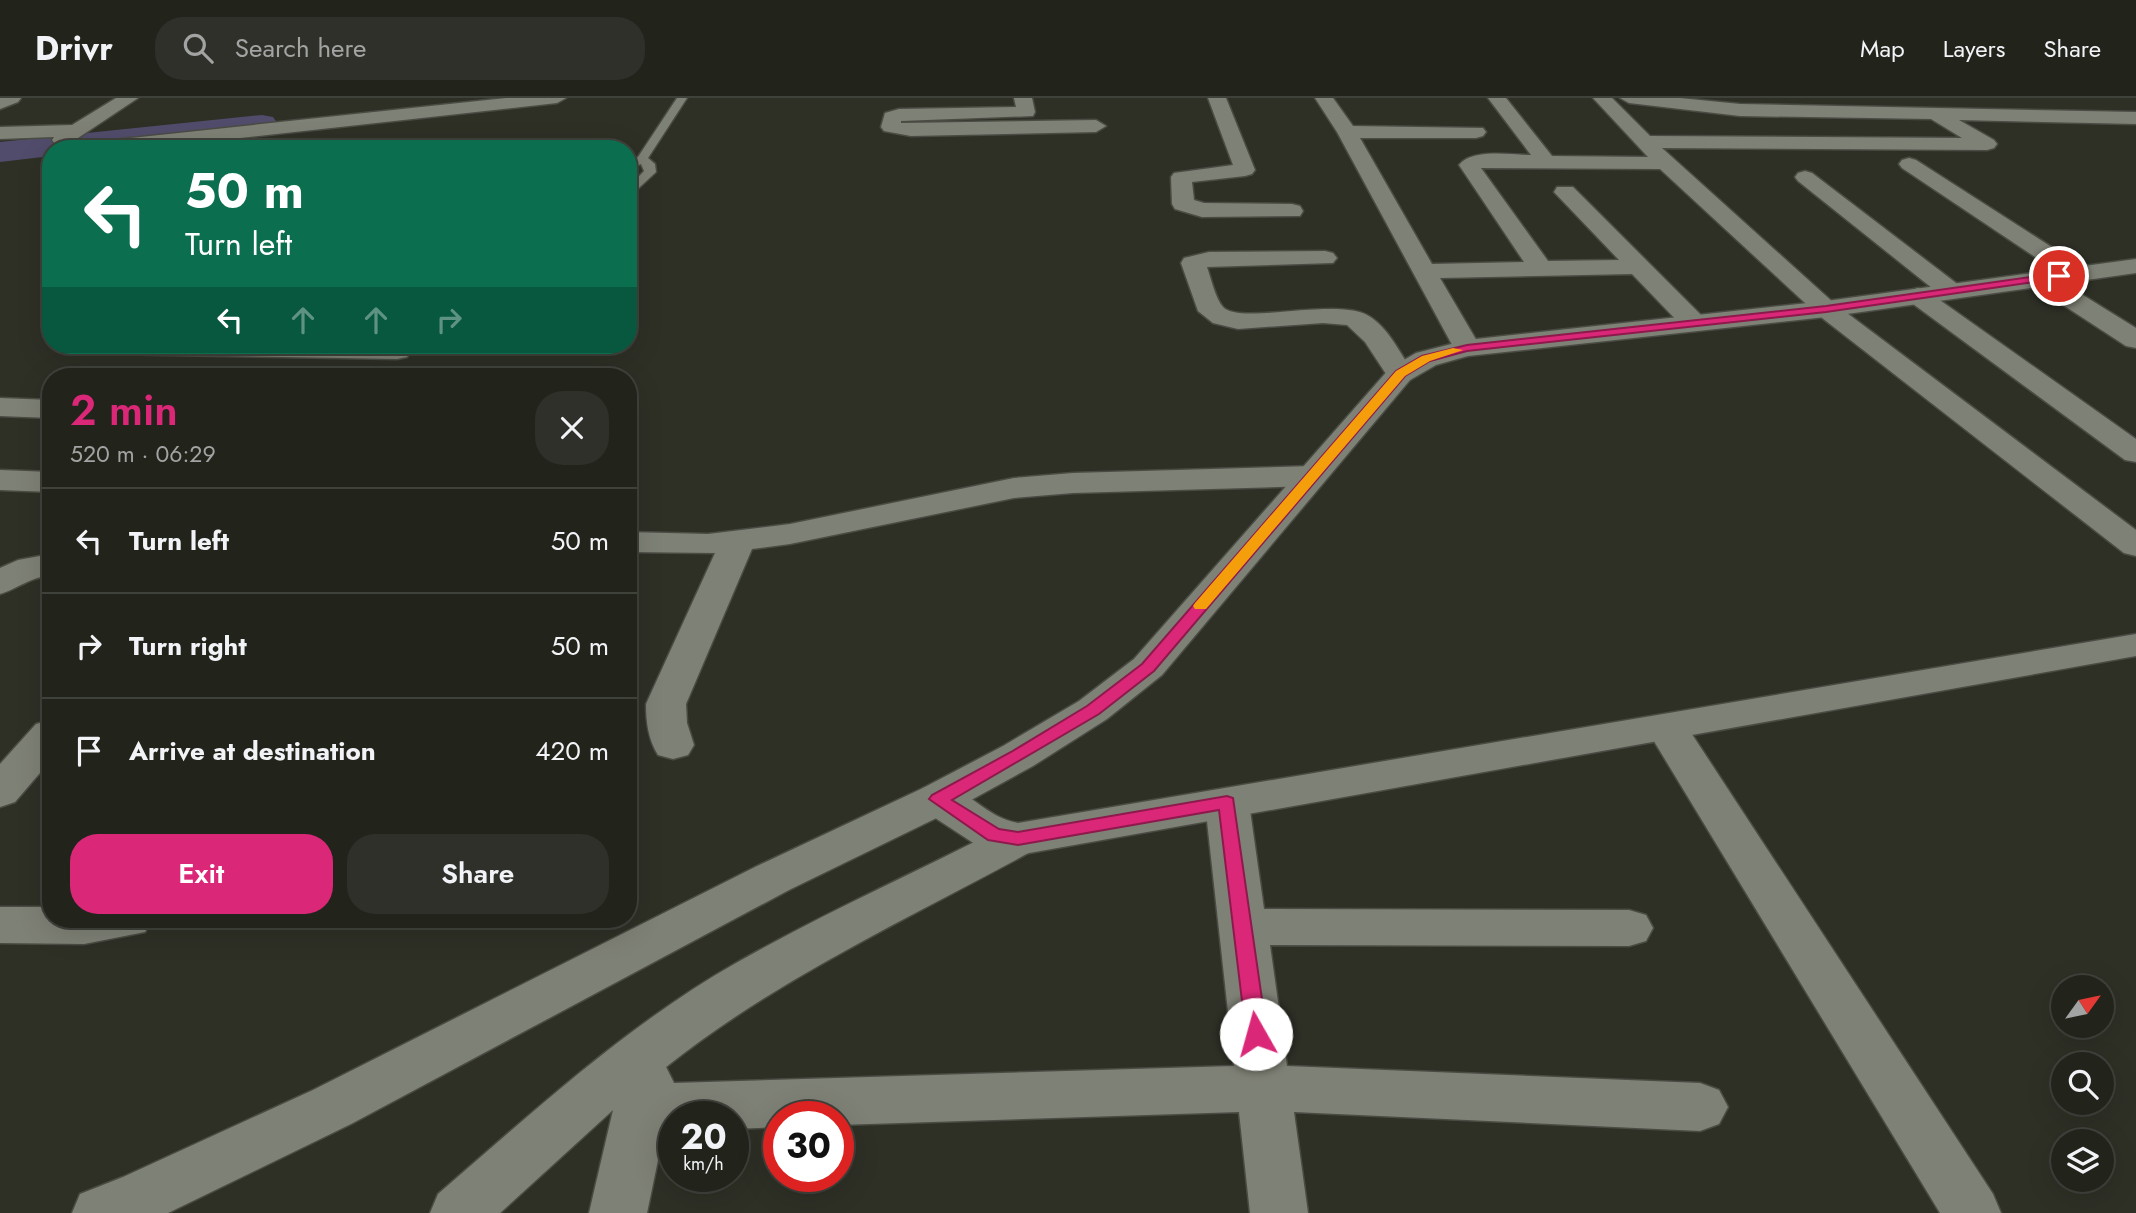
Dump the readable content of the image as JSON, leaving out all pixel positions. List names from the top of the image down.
{
  "north": "top right",
  "page": {
    "header": "Drivr",
    "search": "Search here",
    "nav": ["Map", "Layers", "Share"],
    "turn": ["50 m", "Turn left"],
    "heading": ["2 min", "520 m · 06:29"],
    "list": [
      {
        "name": "Turn left",
        "value": "50 m"
      },
      {
        "name": "Turn right",
        "value": "50 m"
      },
      {
        "name": "Arrive at destination",
        "value": "420 m"
      }
    ],
    "buttons": ["Exit", "Share"],
    "speed": "20 km/h",
    "limit": "30"
  }
}
